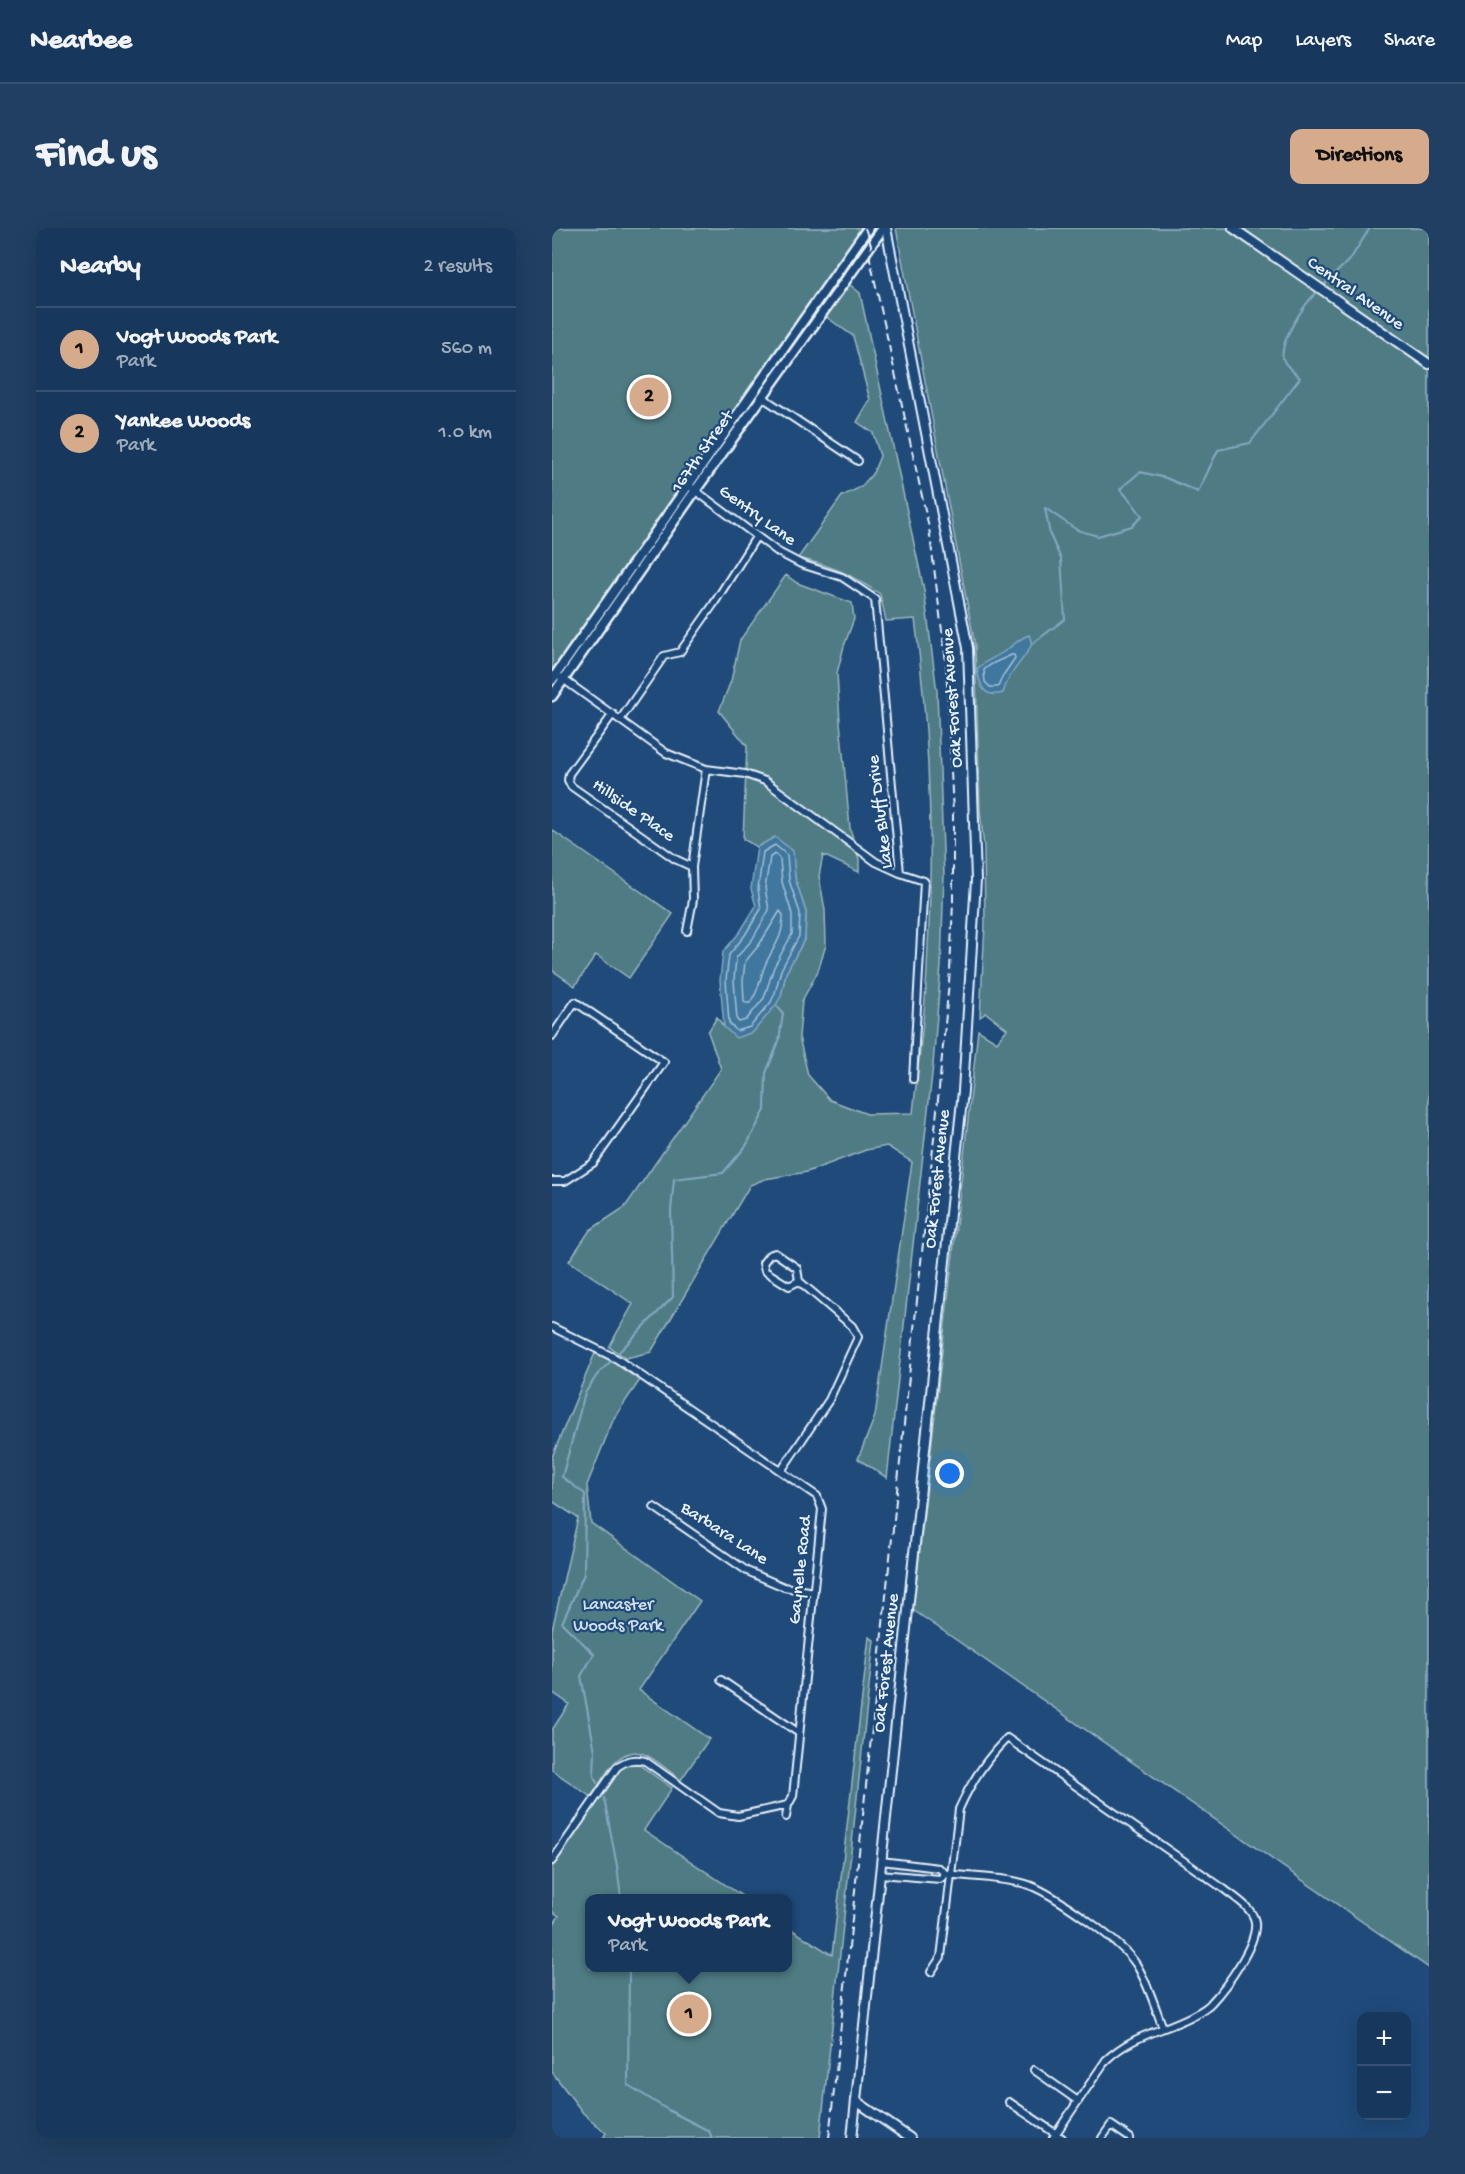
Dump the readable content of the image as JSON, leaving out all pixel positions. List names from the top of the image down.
{
  "streets": {
    "main road": ["167th Street"],
    "street": [
      "Central Avenue",
      "Gentry Lane",
      "Oak Forest Avenue",
      "Hillside Place",
      "Lake Bluff Drive",
      "Barbara Lane",
      "Gaynelle Road"
    ]
  },
  "crossings": [
    ["167th Street", "Gentry Lane"],
    ["167th Street", "Oak Forest Avenue"],
    ["Gentry Lane", "Lake Bluff Drive"],
    ["Barbara Lane", "Gaynelle Road"]
  ],
  "parks": ["Lancaster Woods Park"],
  "page": {
    "header": "Nearbee",
    "nav": ["Map", "Layers", "Share"],
    "buttons": "Directions",
    "title": "Find us",
    "heading": ["Nearby", "2 results"],
    "list": [
      {
        "mark": "1",
        "name": "Vogt Woods Park",
        "note": "Park",
        "value": "560 m"
      },
      {
        "mark": "2",
        "name": "Yankee Woods",
        "note": "Park",
        "value": "1.0 km"
      }
    ],
    "pins": ["2", "1"],
    "popup": ["Vogt Woods Park", "Park"],
    "map_buttons": ["+", "−"]
  }
}
